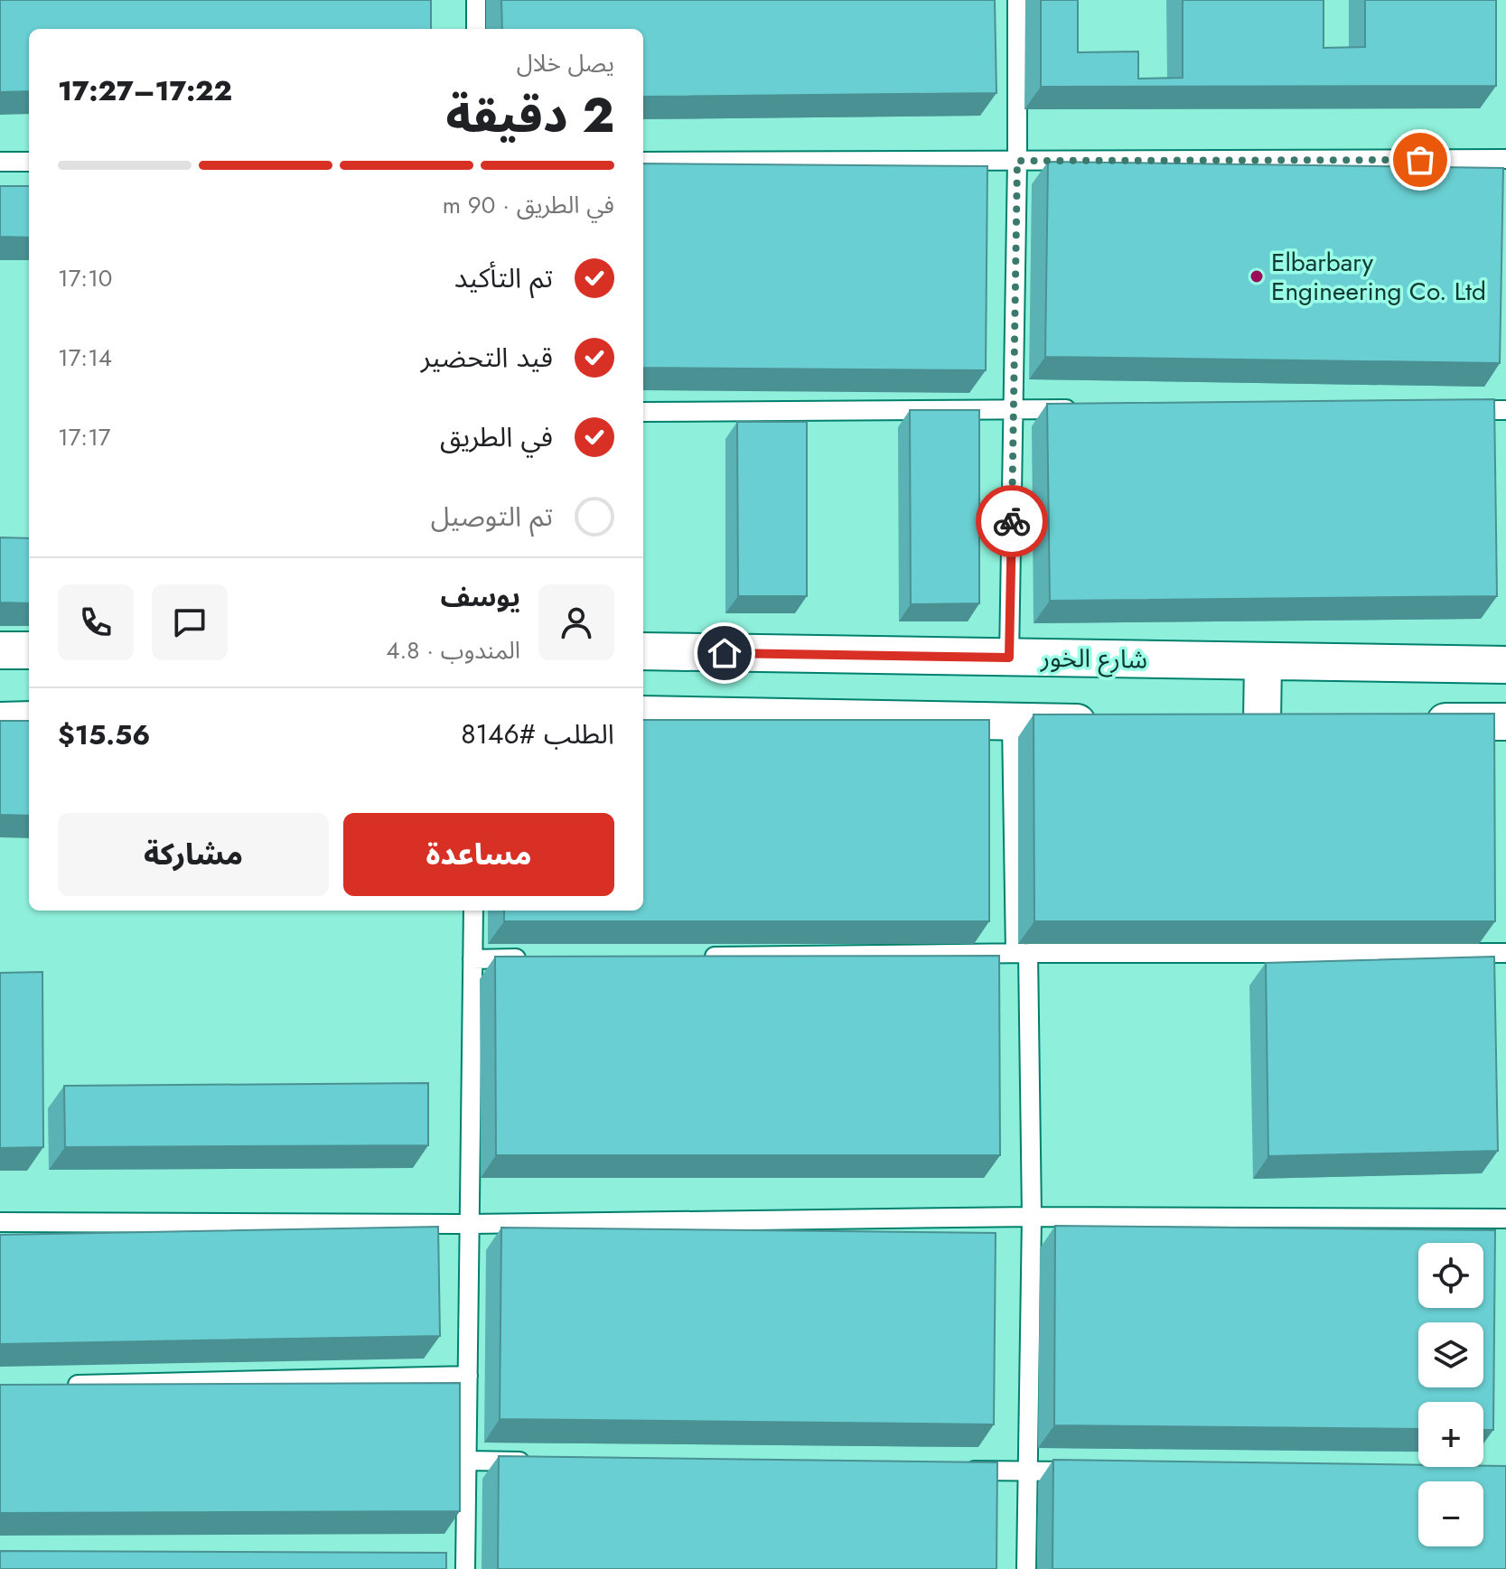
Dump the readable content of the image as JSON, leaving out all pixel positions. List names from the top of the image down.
{
  "streets": {
    "street": ["شارع الخور"]
  },
  "places": ["Elbarbary Engineering Co. Ltd"],
  "page": {
    "heading": ["2 دقيقة", "يصل خلال", "17:22–17:27"],
    "panel": [
      "يوسف",
      "المندوب · 4.8",
      "الطلب #8146",
      "$15.56"
    ],
    "bar": "في الطريق · 90 m",
    "list": [
      ["تم التأكيد", "17:10"],
      ["قيد التحضير", "17:14"],
      ["في الطريق", "17:17"],
      "تم التوصيل"
    ],
    "buttons": ["مساعدة", "مشاركة"],
    "map_buttons": ["+", "−"]
  }
}
